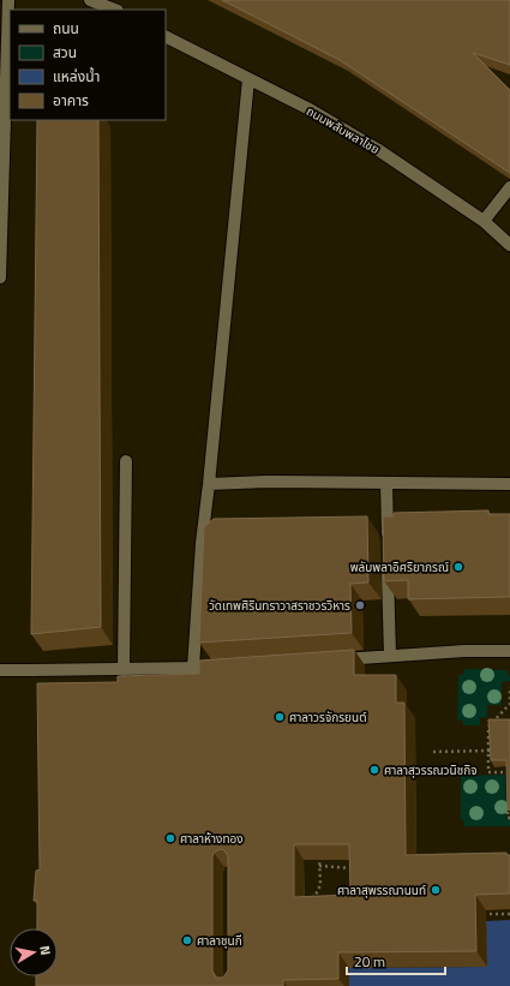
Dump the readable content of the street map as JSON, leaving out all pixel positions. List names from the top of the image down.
{
  "streets": {
    "street": ["ถนนพลับพลาไชย"]
  },
  "places": [
    "พลับพลาอิศริยาภรณ์",
    "วัดเทพศิรินทราวาสราชวรวิหาร",
    "ศาลาวรจักรยนต์",
    "ศาลาสุวรรณวนิชกิจ",
    "ศาลาห้างทอง",
    "ศาลาสุพรรณานนท์",
    "ศาลาชุนกี"
  ],
  "legend": [
    "ถนน",
    "สวน",
    "แหล่งน้ำ",
    "อาคาร"
  ],
  "scale_bar": "20 m",
  "north": "right"
}
